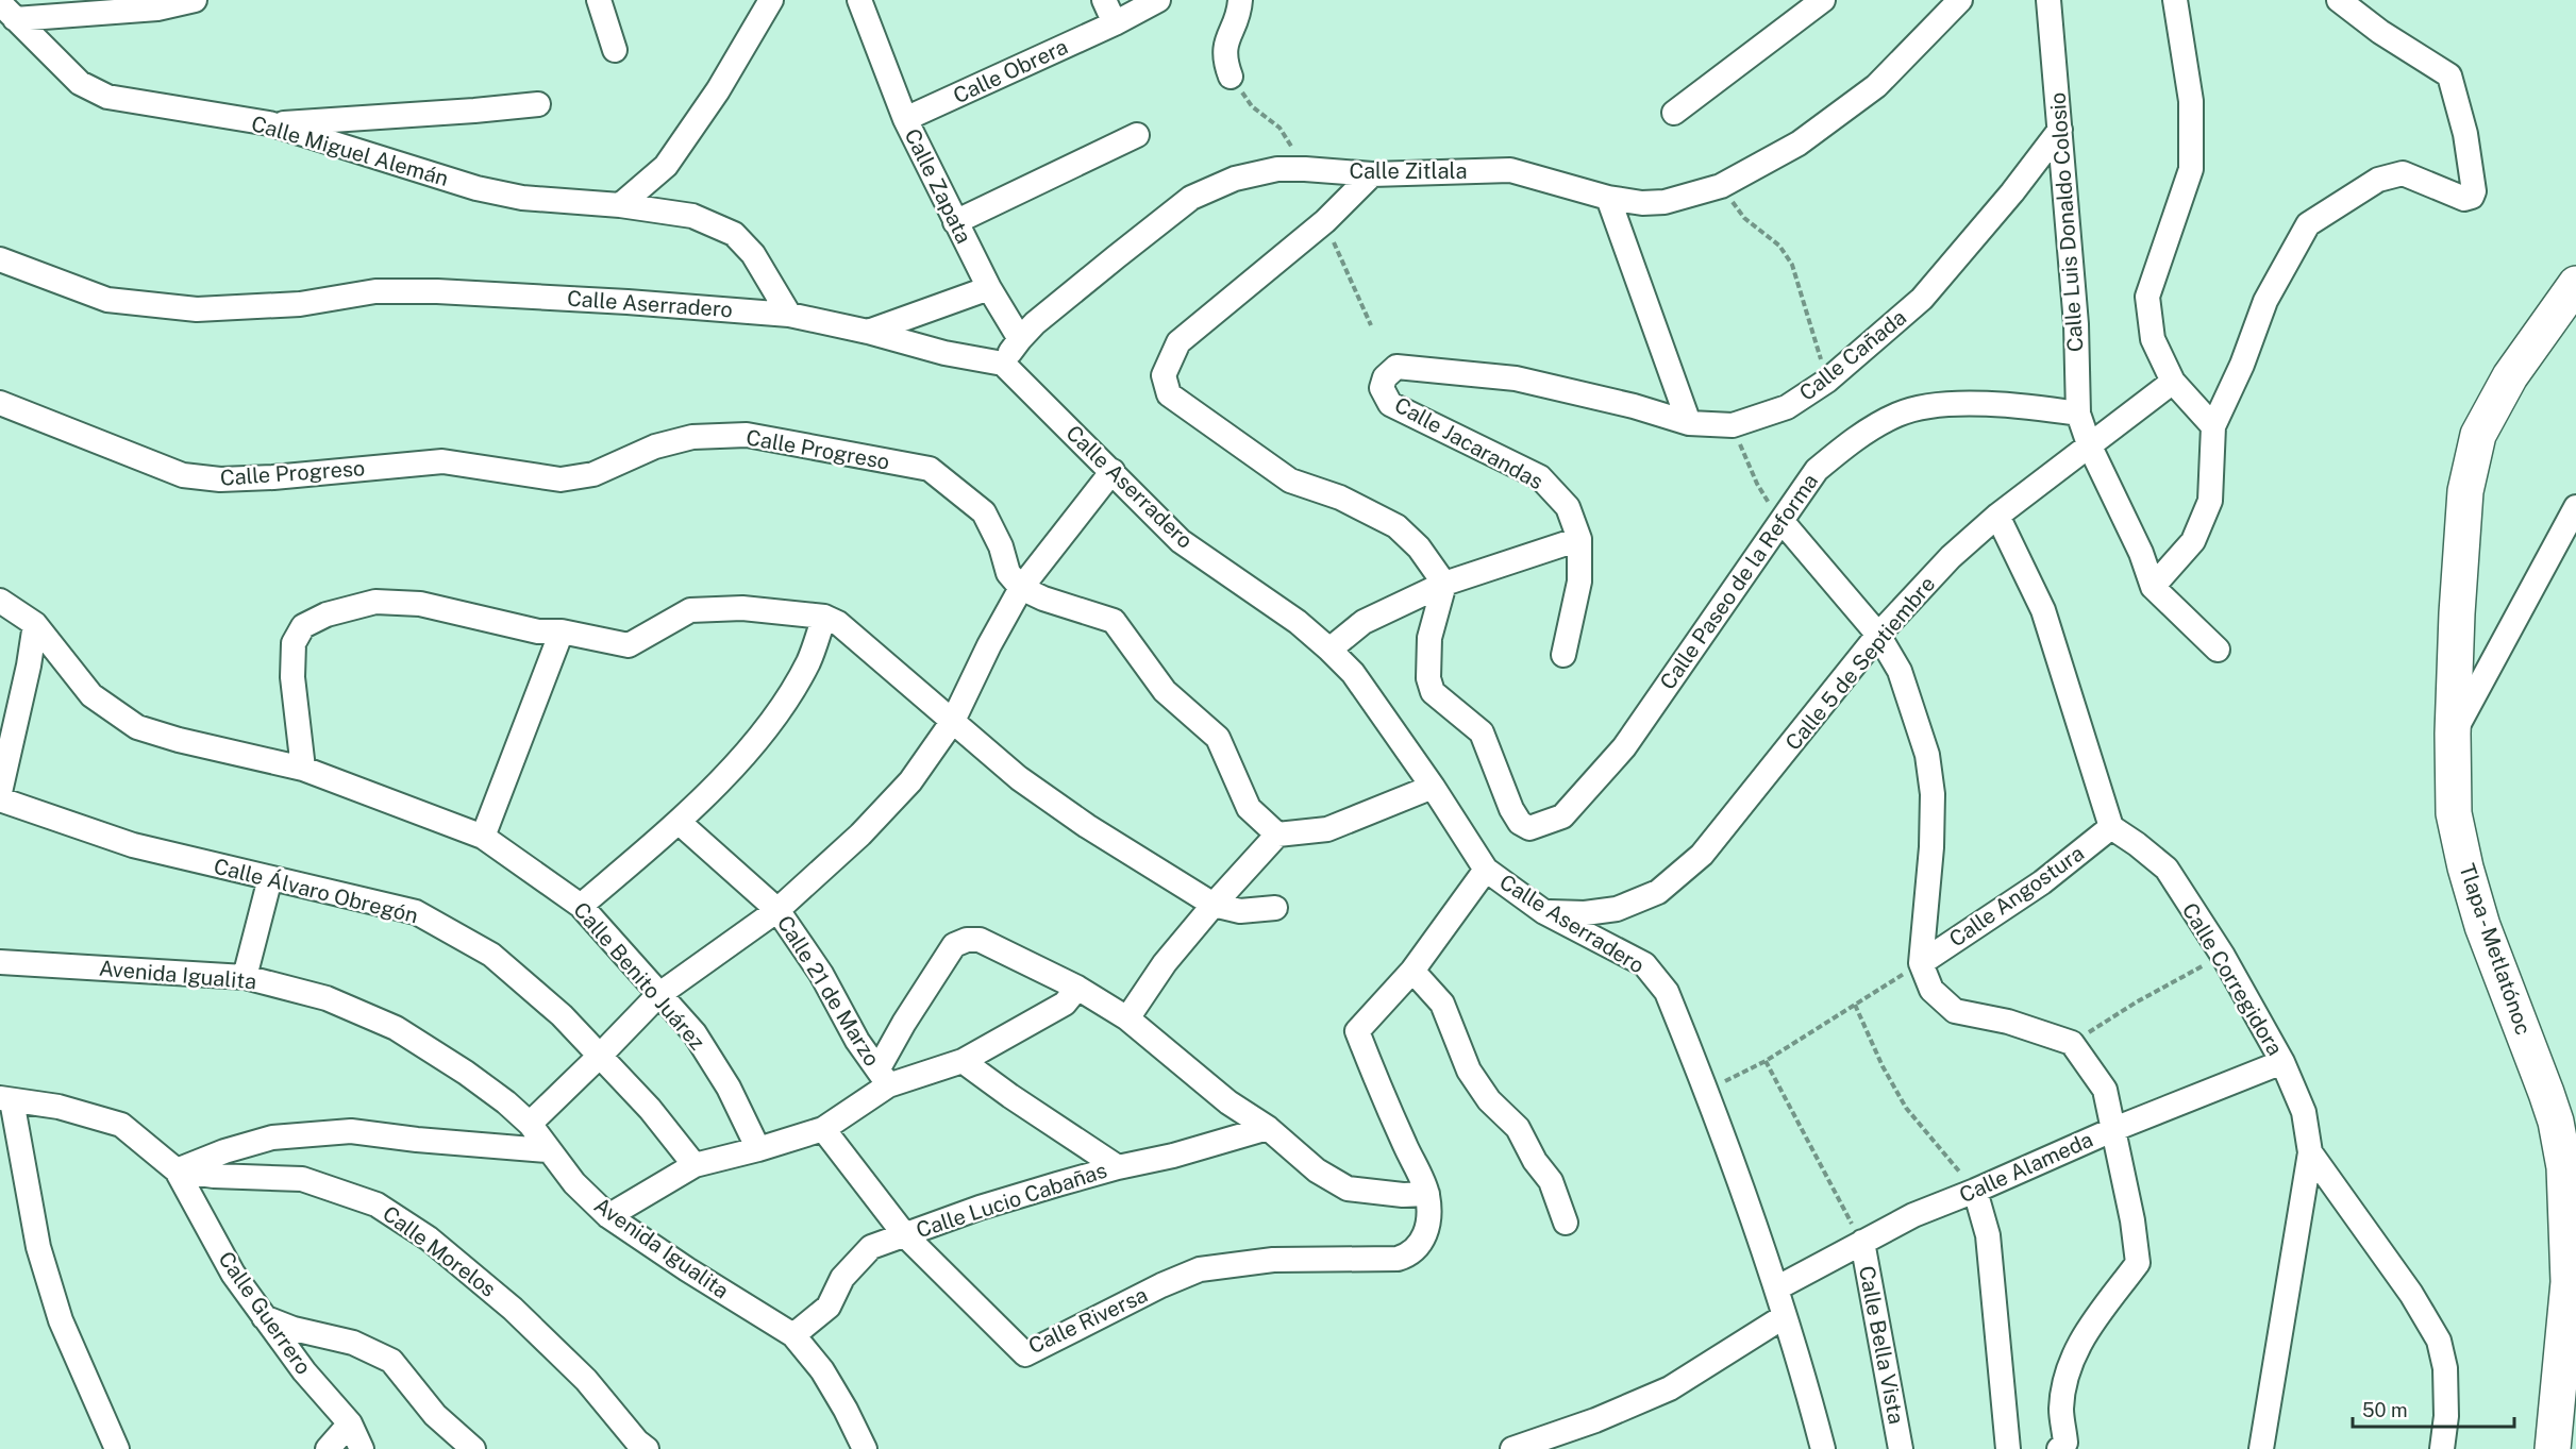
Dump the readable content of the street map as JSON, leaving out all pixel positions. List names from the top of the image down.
{
  "streets": {
    "main road": ["Tlapa - Metlatónoc"],
    "street": [
      "Calle Obrera",
      "Calle Miguel Alemán",
      "Calle Zitlala",
      "Calle Zapata",
      "Calle Luis Donaldo Colosio",
      "Calle Aserradero",
      "Calle Cañada",
      "Calle Jacarandas",
      "Calle Progreso",
      "Calle Paseo de la Reforma",
      "Calle 5 de Septiembre",
      "Calle Álvaro Obregón",
      "Calle Angostura",
      "Avenida Igualita",
      "Calle Benito Juárez",
      "Calle Corregidora",
      "Calle 21 de Marzo",
      "Calle Alameda",
      "Calle Lucio Cabañas",
      "Calle Morelos",
      "Calle Guerrero",
      "Calle Riversa",
      "Calle Bella Vista"
    ]
  },
  "crossings": [
    ["Calle Obrera", "Calle Zapata"],
    ["Calle Miguel Alemán", "Calle Aserradero"],
    ["Calle Zitlala", "Calle Zapata"],
    ["Calle Luis Donaldo Colosio", "Calle Cañada"],
    ["Calle Luis Donaldo Colosio", "Calle Paseo de la Reforma"],
    ["Calle Luis Donaldo Colosio", "Calle 5 de Septiembre"],
    ["Calle Aserradero", "Calle 5 de Septiembre"],
    ["Calle Aserradero", "Calle Alameda"],
    ["Calle Cañada", "Calle Jacarandas"],
    ["Calle Álvaro Obregón", "Calle 21 de Marzo"],
    ["Calle Angostura", "Calle Corregidora"],
    ["Avenida Igualita", "Calle 21 de Marzo"],
    ["Avenida Igualita", "Calle Lucio Cabañas"],
    ["Calle Benito Juárez", "Calle 21 de Marzo"],
    ["Calle Corregidora", "Calle Alameda"],
    ["Calle 21 de Marzo", "Calle Riversa"],
    ["Calle Alameda", "Calle Bella Vista"],
    ["Calle Lucio Cabañas", "Calle Riversa"],
    ["Calle Morelos", "Calle Guerrero"]
  ],
  "scale_bar": "50 m"
}
